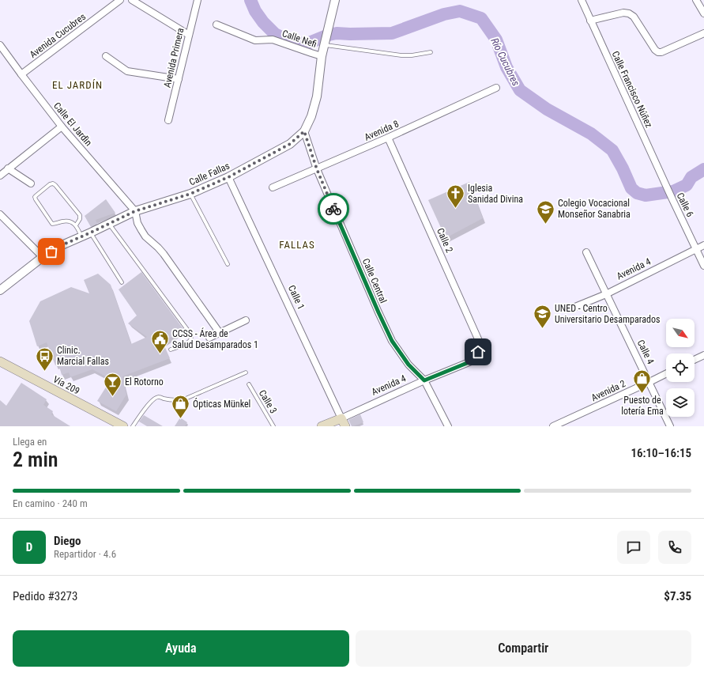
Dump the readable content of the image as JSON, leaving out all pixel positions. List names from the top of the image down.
{
  "streets": {
    "main road": ["Avenida 4", "Calle 1", "Vía 209"],
    "street": [
      "Avenida Cucubres",
      "Calle Nefi",
      "Avenida Primera",
      "Calle Francisco Núñez",
      "Calle El Jardìn",
      "Avenida 8",
      "Calle Fallas",
      "Calle 6",
      "Calle 2",
      "Calle Central",
      "Calle 4",
      "Avenida 2"
    ],
    "lane": ["Calle 3"]
  },
  "crossings": [
    ["Avenida Cucubres", "Calle El Jardìn"],
    ["Calle Nefi", "Calle Fallas"],
    ["Calle Francisco Núñez", "Calle 6"],
    ["Calle El Jardìn", "Calle Fallas"],
    ["Avenida 8", "Calle 2"],
    ["Avenida 8", "Calle Central"],
    ["Calle Fallas", "Calle Central"],
    ["Calle Fallas", "Calle 1"],
    ["Calle 6", "Avenida 4"],
    ["Calle 2", "Avenida 4"],
    ["Avenida 4", "Calle Central"],
    ["Avenida 4", "Calle 1"],
    ["Avenida 4", "Calle 4"],
    ["Calle 4", "Avenida 2"]
  ],
  "districts": ["EL JARDÍN", "FALLAS"],
  "water": ["Río Cucubres"],
  "places": {
    "church": ["Iglesia Sanidad Divina"],
    "school or university": ["Colegio Vocacional Monseñor Sanabria", "UNED - Centro Universitario Desamparados"],
    "public building": ["CCSS - Área de Salud Desamparados 1"],
    "bus stop": ["Clinic. Marcial Fallas"],
    "shop": ["Puesto de lotería Ema", "Ópticas Münkel"],
    "bar": ["El Rotorno"]
  },
  "north": "bottom right",
  "page": {
    "heading": ["2 min", "Llega en", "16:10–16:15"],
    "panel": [
      "Diego",
      "Repartidor · 4.6",
      "Pedido #3273",
      "$7.35"
    ],
    "bar": "En camino · 240 m",
    "round": "D",
    "buttons": ["Ayuda", "Compartir"]
  }
}
